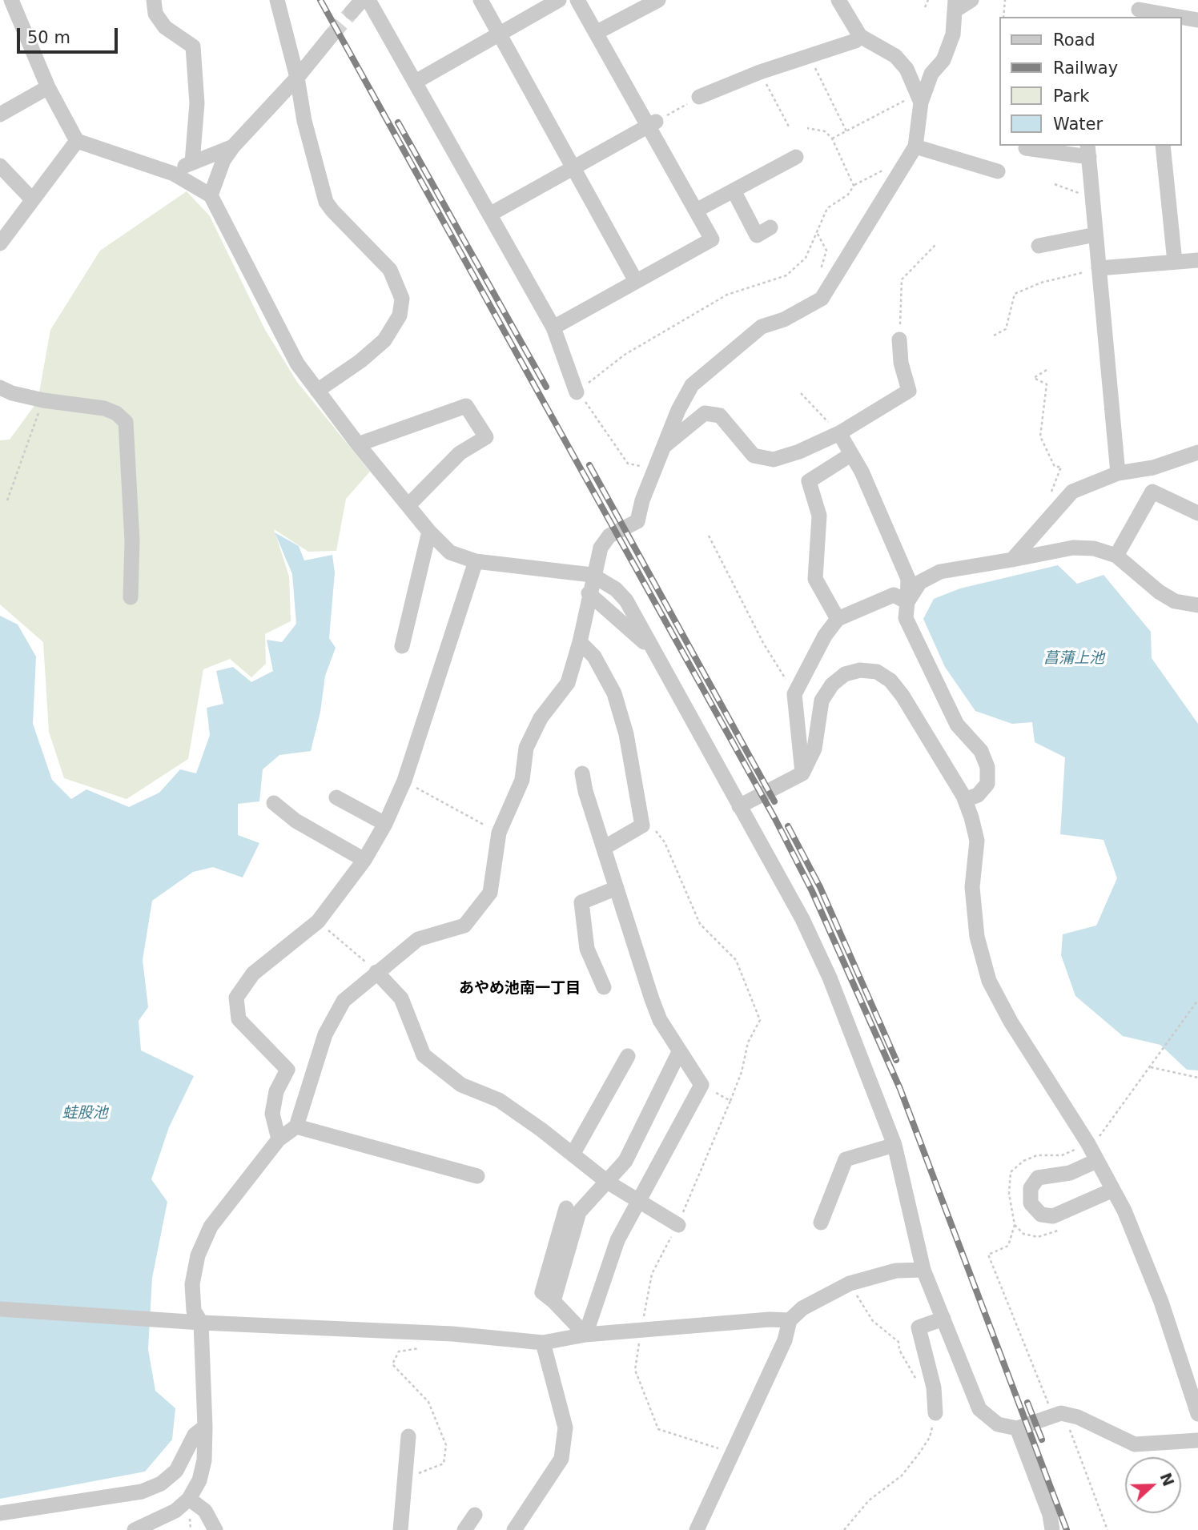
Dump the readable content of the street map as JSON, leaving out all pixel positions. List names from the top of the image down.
{
  "districts": ["あやめ池南一丁目"],
  "water": ["菖蒲上池", "蛙股池"],
  "legend": [
    "Road",
    "Railway",
    "Park",
    "Water"
  ],
  "scale_bar": "50 m",
  "north": "right"
}
